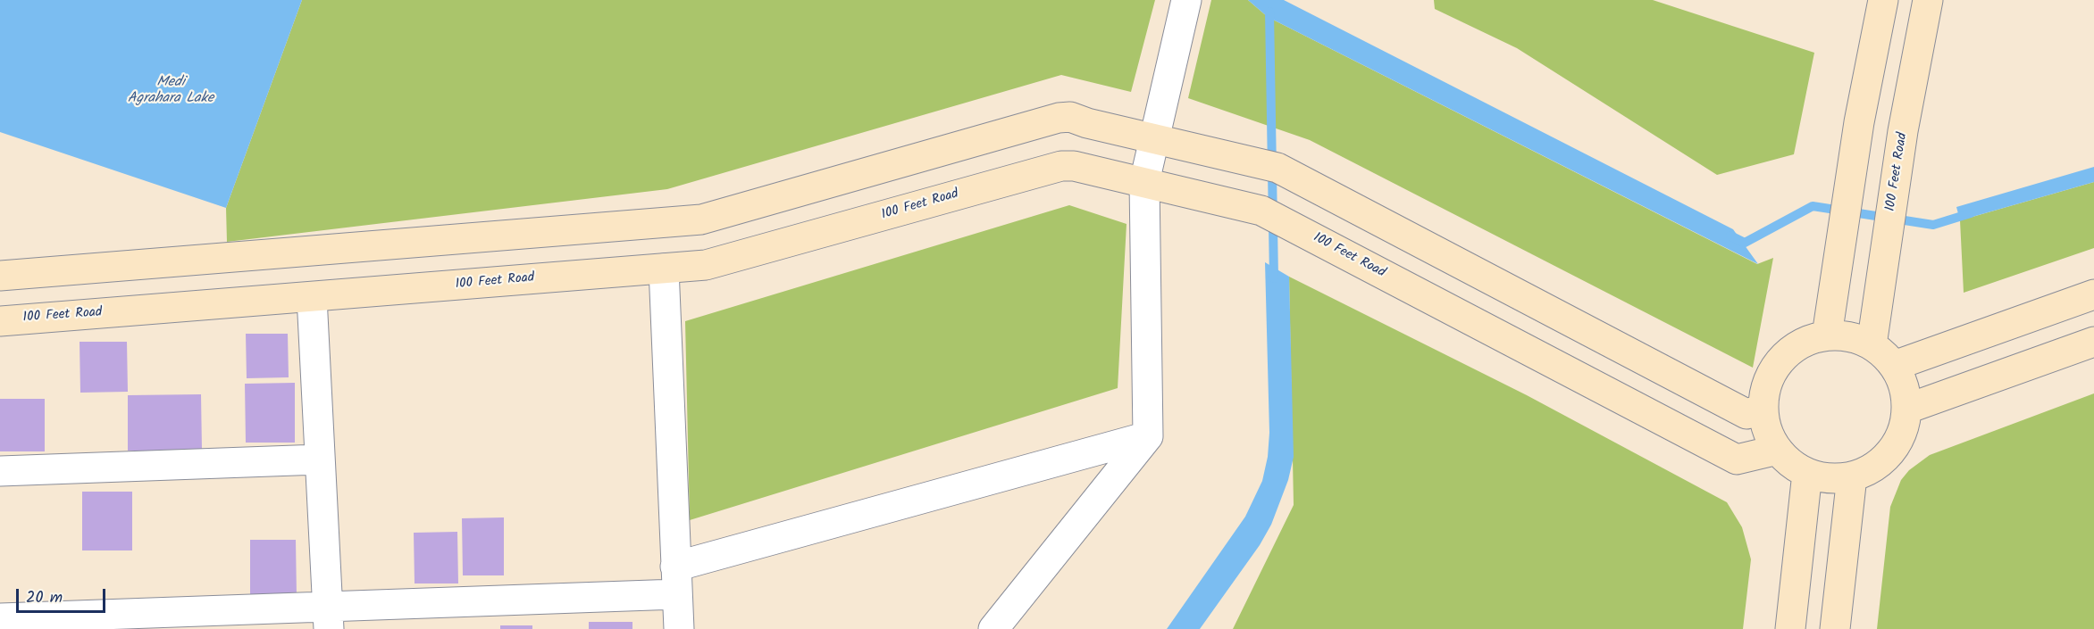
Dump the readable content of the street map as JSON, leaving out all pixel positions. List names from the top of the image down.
{
  "streets": {
    "main road": ["100 Feet Road"]
  },
  "water": ["Medi Agrahara Lake"],
  "scale_bar": "20 m"
}
